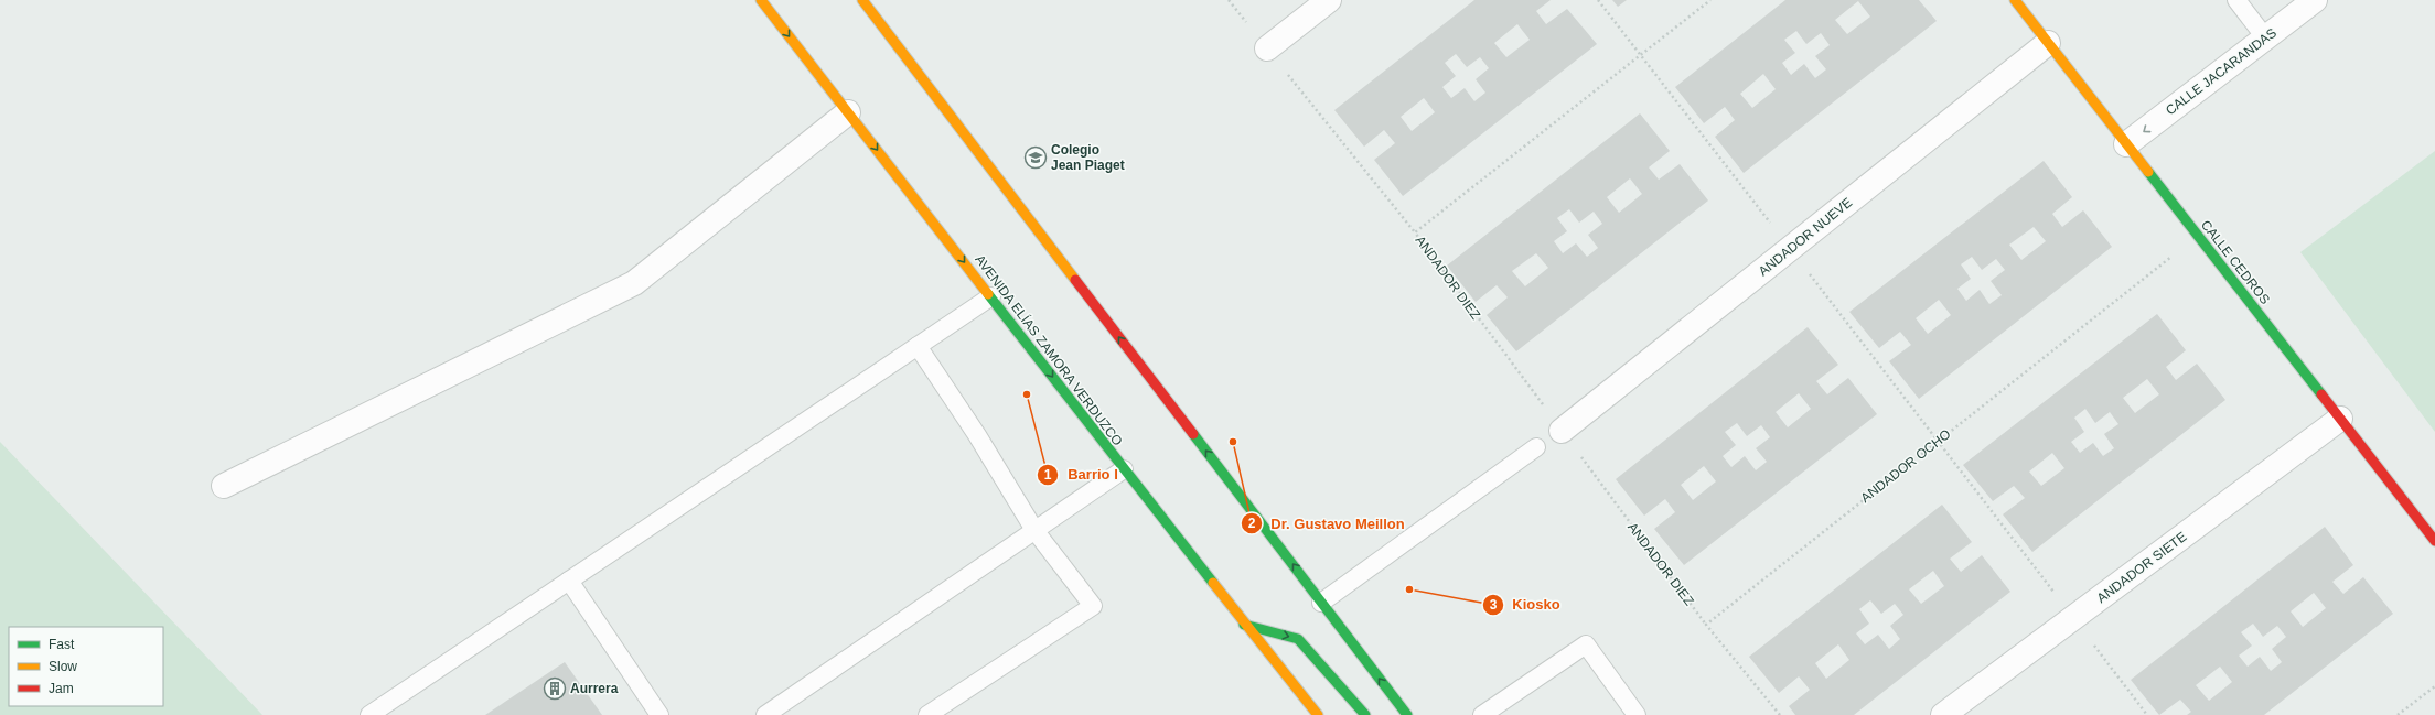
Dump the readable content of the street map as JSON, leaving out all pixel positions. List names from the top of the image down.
{
  "streets": {
    "main road": ["CALLE CEDROS", "AVENIDA ELÍAS ZAMORA VERDUZCO"],
    "street": ["CALLE JACARANDAS", "ANDADOR NUEVE", "ANDADOR SIETE"],
    "path": ["ANDADOR DIEZ", "ANDADOR OCHO"]
  },
  "crossings": [
    ["CALLE JACARANDAS", "CALLE CEDROS"],
    ["ANDADOR NUEVE", "CALLE CEDROS"],
    ["ANDADOR NUEVE", "ANDADOR DIEZ"],
    ["CALLE CEDROS", "ANDADOR OCHO"],
    ["CALLE CEDROS", "ANDADOR SIETE"],
    ["ANDADOR DIEZ", "ANDADOR OCHO"]
  ],
  "one_way": ["CALLE JACARANDAS"],
  "places": {
    "school or university": ["Colegio Jean Piaget"],
    "other": ["Barrio I", "Dr. Gustavo Meillon", "Kiosko"],
    "building": ["Aurrera"]
  },
  "legend": ["Fast", "Slow", "Jam"]
}
